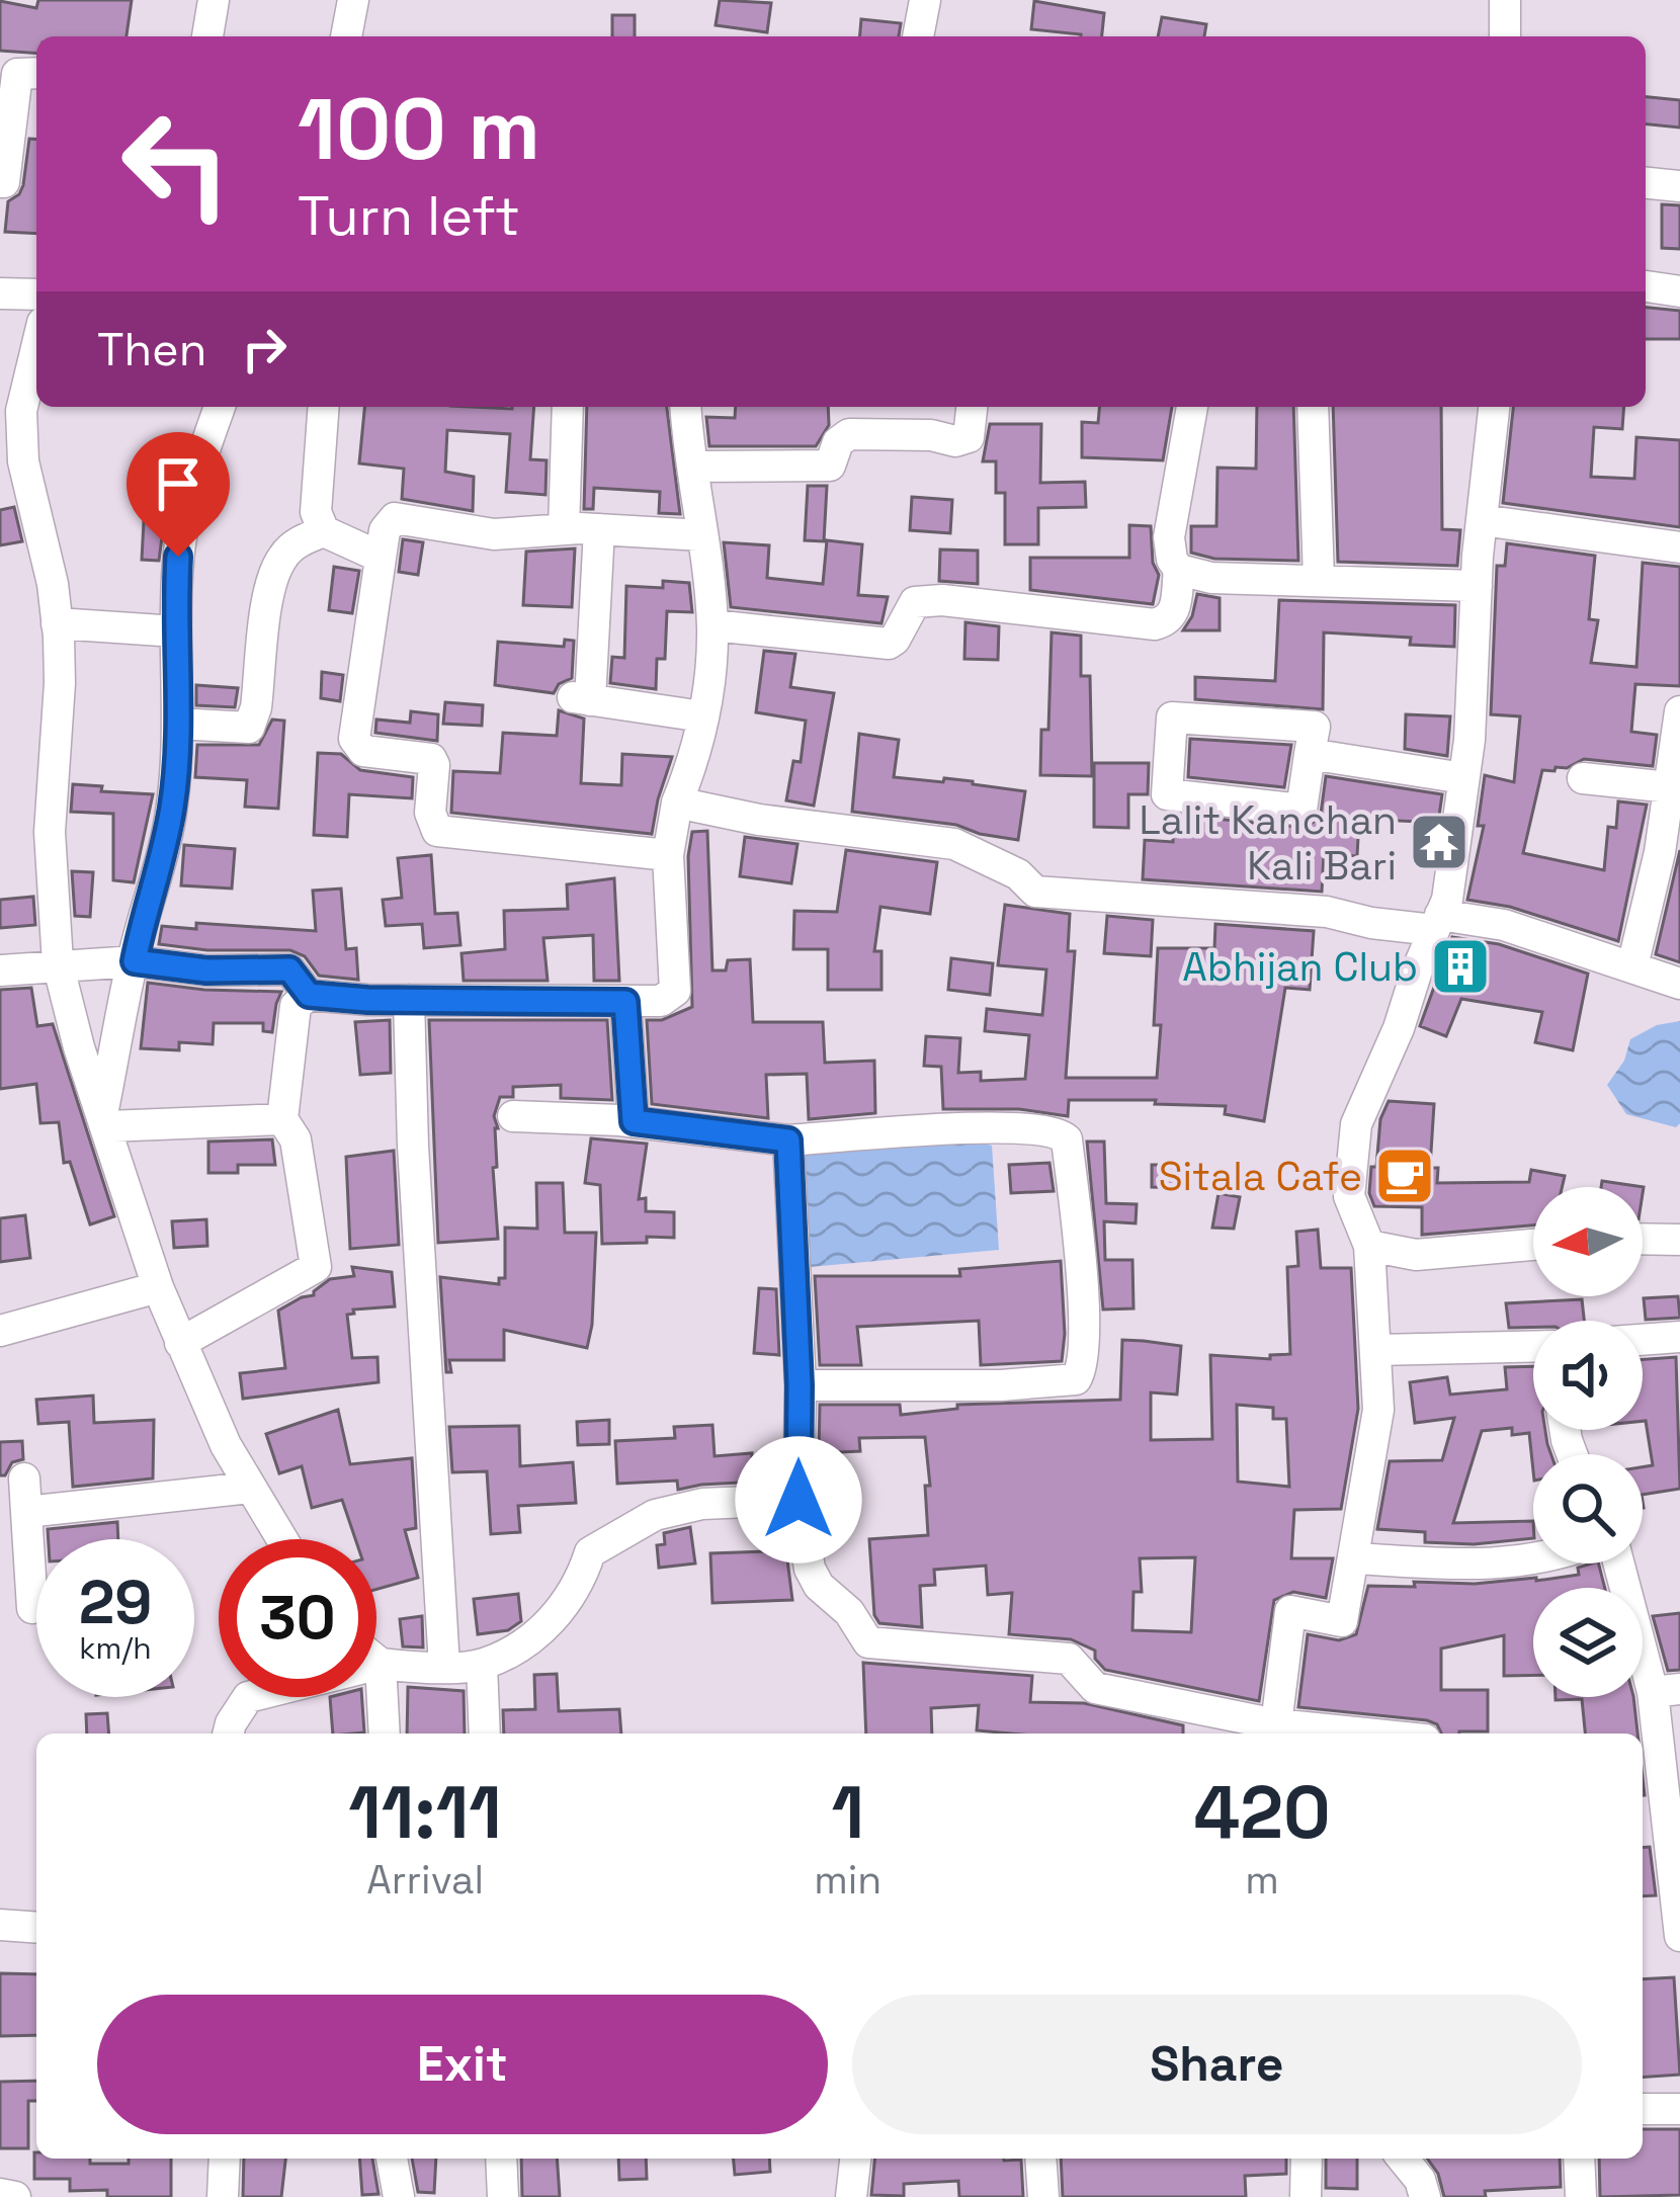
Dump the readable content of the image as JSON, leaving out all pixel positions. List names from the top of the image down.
{
  "places": {
    "temple": ["Lalit Kanchan Kali Bari"],
    "building": ["Abhijan Club"],
    "cafe": ["Sitala Cafe"]
  },
  "north": "left",
  "page": {
    "turn": ["100 m", "Turn left"],
    "then": "Then",
    "speed": "29 km/h",
    "limit": "30",
    "eta": [
      "11:11",
      "Arrival",
      "1",
      "min",
      "420",
      "m"
    ],
    "buttons": ["Exit", "Share"]
  }
}
